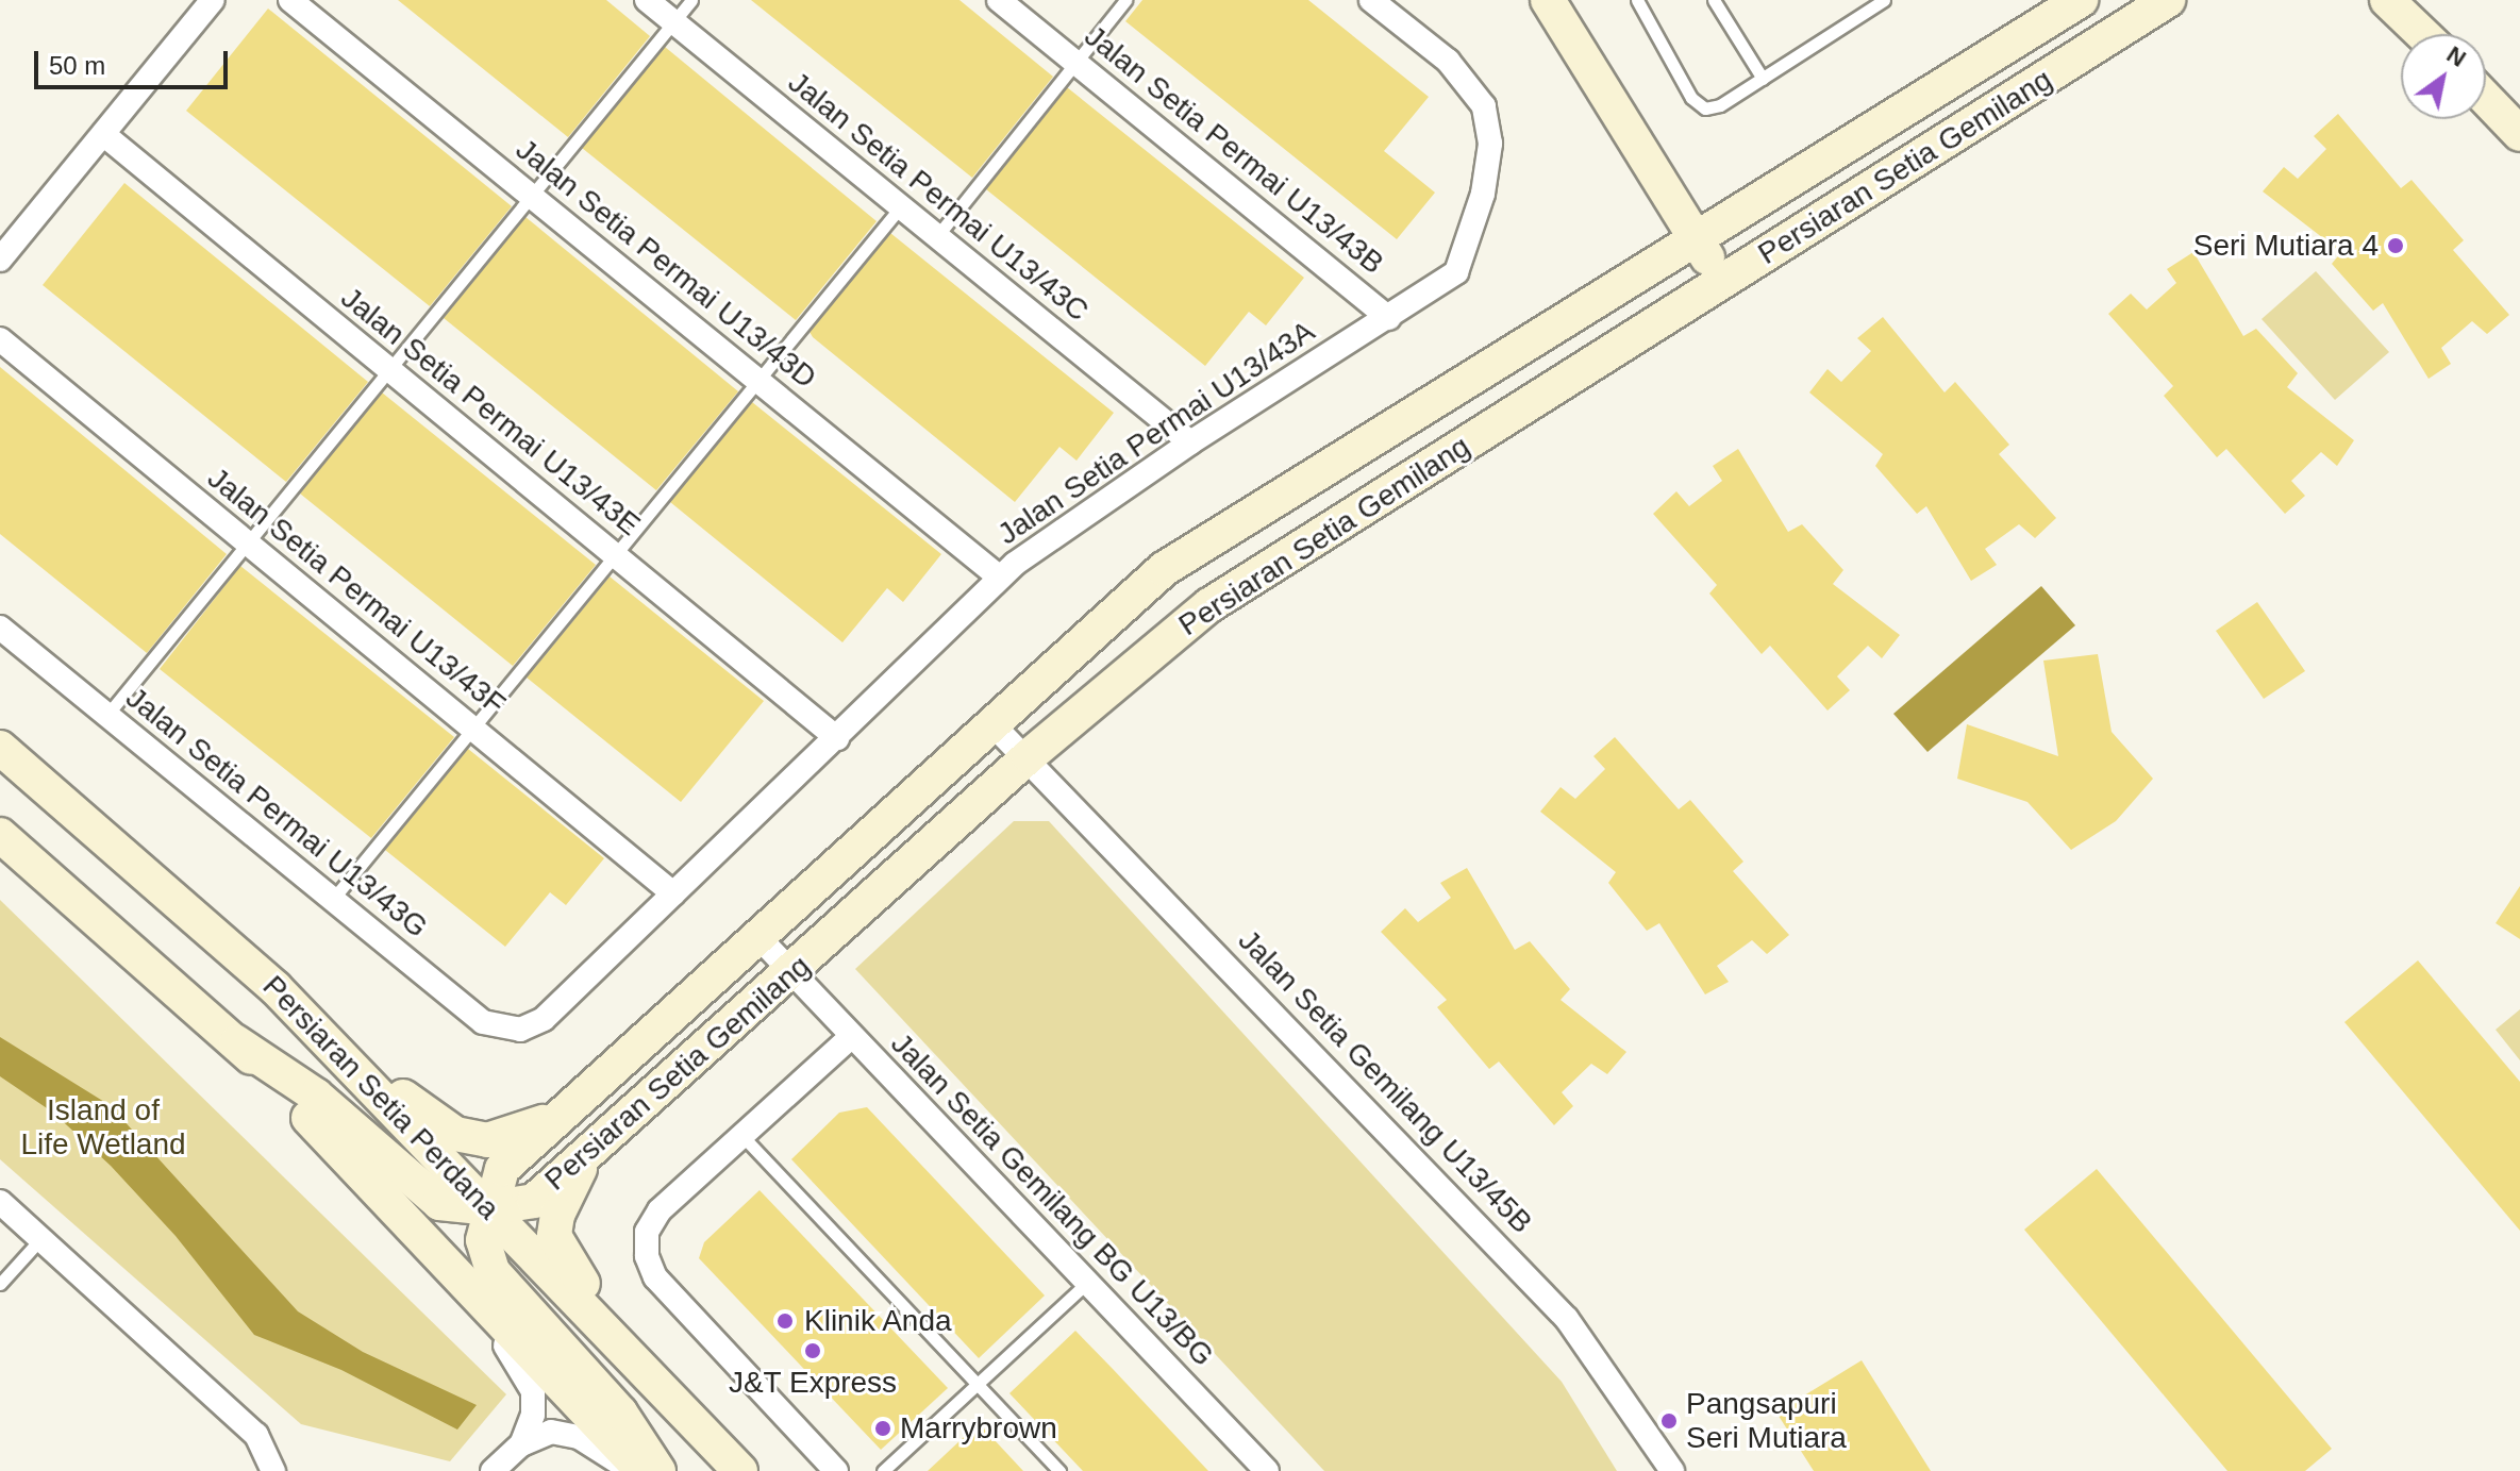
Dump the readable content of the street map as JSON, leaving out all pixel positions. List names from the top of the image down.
{
  "streets": {
    "street": [
      "Jalan Setia Permai U13/43B",
      "Persiaran Setia Gemilang",
      "Jalan Setia Permai U13/43C",
      "Jalan Setia Permai U13/43D",
      "Jalan Setia Permai U13/43E",
      "Jalan Setia Permai U13/43A",
      "Jalan Setia Permai U13/43F",
      "Jalan Setia Permai U13/43G",
      "Jalan Setia Gemilang U13/45B",
      "Persiaran Setia Perdana",
      "Jalan Setia Gemilang BG U13/BG"
    ]
  },
  "crossings": [
    ["Jalan Setia Permai U13/43B", "Jalan Setia Permai U13/43A"],
    ["Persiaran Setia Gemilang", "Jalan Setia Gemilang U13/45B"],
    ["Persiaran Setia Gemilang", "Persiaran Setia Perdana"],
    ["Persiaran Setia Gemilang", "Jalan Setia Gemilang BG U13/BG"],
    ["Jalan Setia Permai U13/43C", "Jalan Setia Permai U13/43A"],
    ["Jalan Setia Permai U13/43D", "Jalan Setia Permai U13/43A"],
    ["Jalan Setia Permai U13/43E", "Jalan Setia Permai U13/43A"],
    ["Jalan Setia Permai U13/43A", "Jalan Setia Permai U13/43F"],
    ["Jalan Setia Permai U13/43A", "Jalan Setia Permai U13/43G"]
  ],
  "parks": ["Island of Life Wetland"],
  "places": [
    "Seri Mutiara 4",
    "Klinik Anda",
    "J&T Express",
    "Pangsapuri Seri Mutiara",
    "Marrybrown"
  ],
  "scale_bar": "50 m",
  "north": "top right"
}
